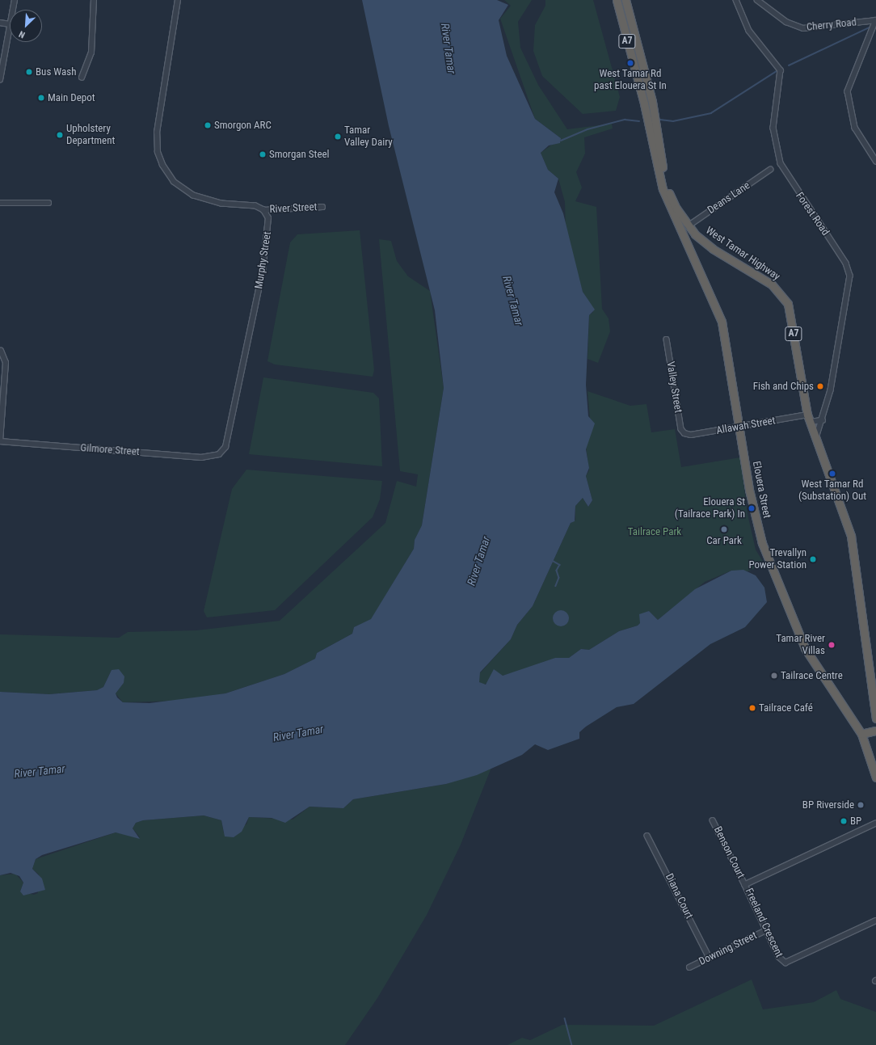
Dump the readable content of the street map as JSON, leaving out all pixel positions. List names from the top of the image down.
{
  "streets": {
    "highway": ["A7", "West Tamar Highway", "Elouera Street"],
    "street": [
      "Cherry Road",
      "Deans Lane",
      "River Street",
      "Forest Road",
      "Murphy Street",
      "Valley Street",
      "Allawah Street",
      "Gilmore Street",
      "Benson Court",
      "Diana Court",
      "Freeland Crescent",
      "Downing Street"
    ]
  },
  "crossings": [
    ["A7", "Elouera Street"],
    ["Deans Lane", "West Tamar Highway"],
    ["River Street", "Murphy Street"],
    ["Forest Road", "West Tamar Highway"],
    ["Forest Road", "Allawah Street"],
    ["West Tamar Highway", "Allawah Street"],
    ["Murphy Street", "Gilmore Street"],
    ["Valley Street", "Allawah Street"],
    ["Allawah Street", "Elouera Street"],
    ["Benson Court", "Freeland Crescent"],
    ["Diana Court", "Downing Street"],
    ["Freeland Crescent", "Downing Street"]
  ],
  "water": ["River Tamar"],
  "parks": ["Tailrace Park"],
  "places": [
    "West Tamar Rd past Elouera St In",
    "Bus Wash",
    "Main Depot",
    "Smorgon ARC",
    "Upholstery Department",
    "Tamar Valley Dairy",
    "Smorgan Steel",
    "Fish and Chips",
    "West Tamar Rd (Substation) Out",
    "Elouera St (Tailrace Park) In",
    "Car Park",
    "Trevallyn Power Station",
    "Tamar River Villas",
    "Tailrace Centre",
    "Tailrace Café",
    "BP Riverside",
    "BP"
  ],
  "north": "bottom left"
}
